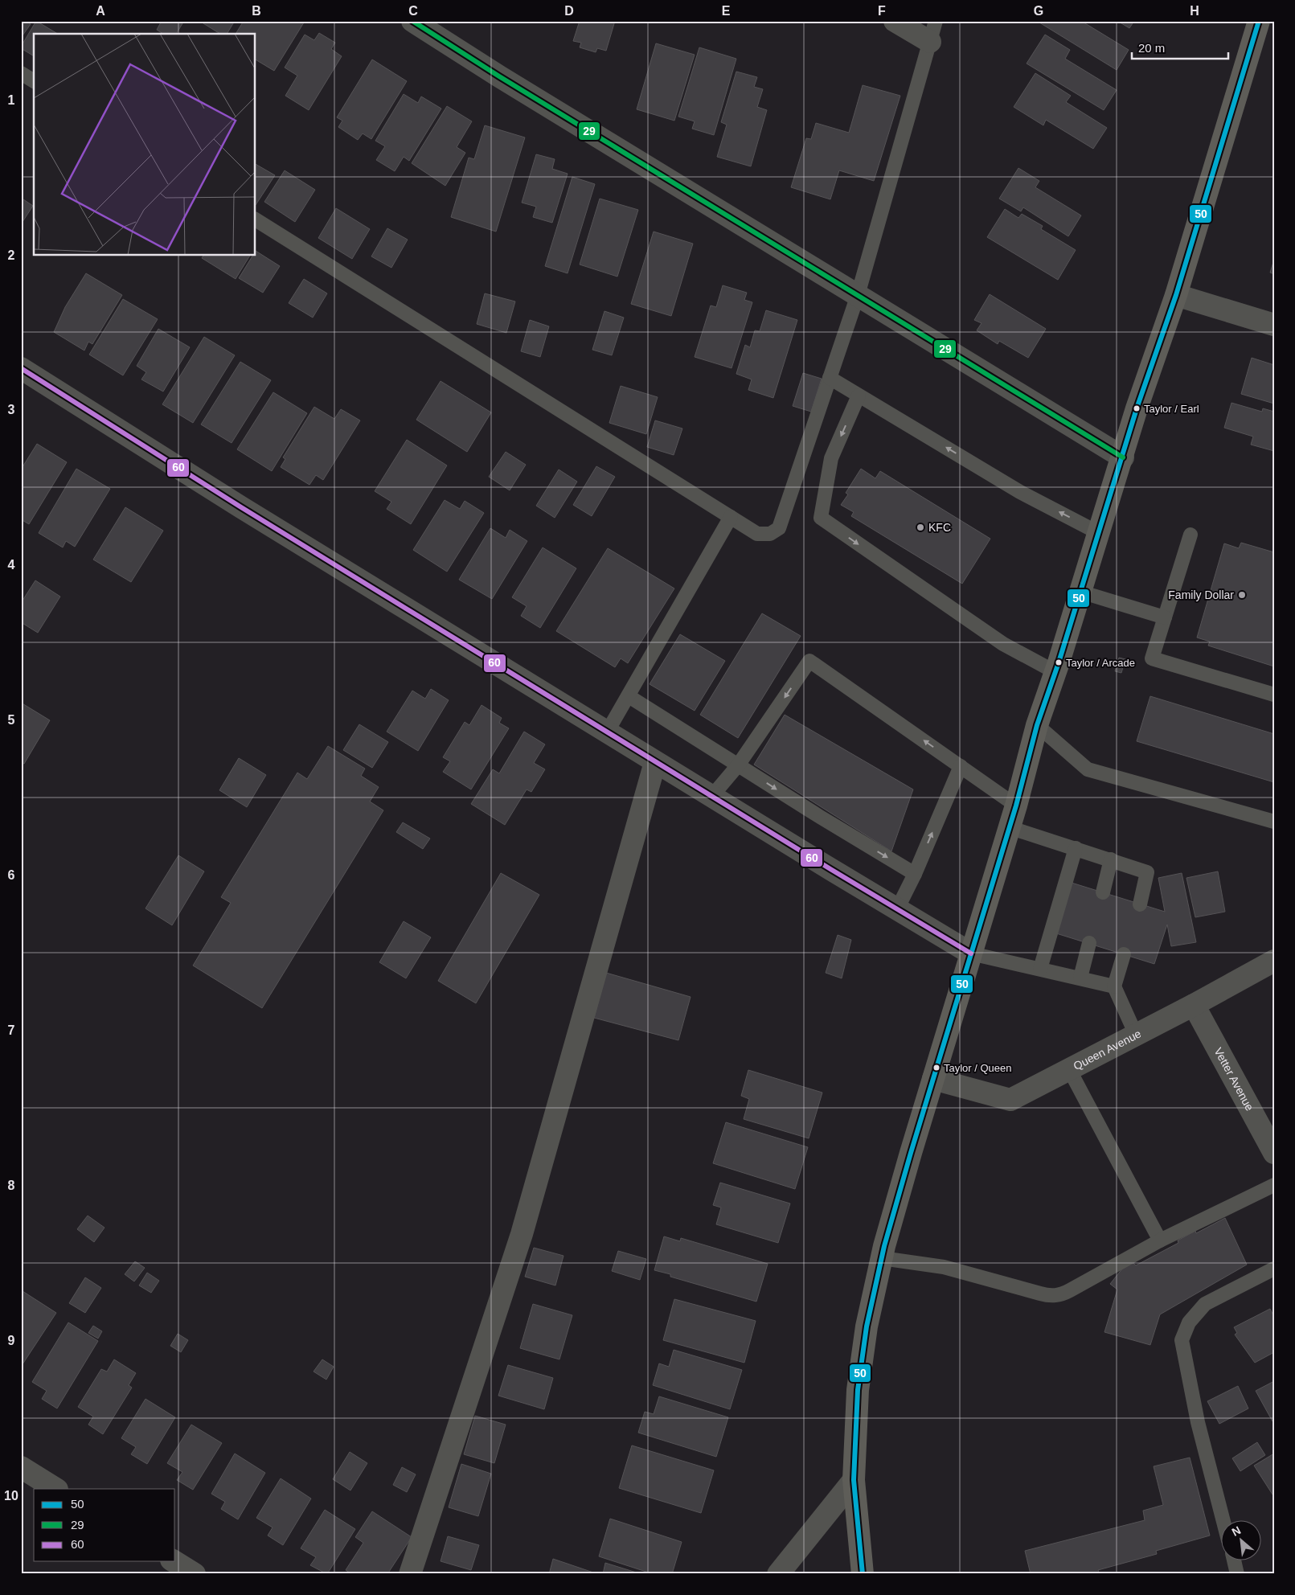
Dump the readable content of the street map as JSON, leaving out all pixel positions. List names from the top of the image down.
{
  "streets": {
    "street": ["Queen Avenue", "Vetter Avenue"]
  },
  "crossings": [
    ["Queen Avenue", "Vetter Avenue"]
  ],
  "places": [
    "Taylor / Earl",
    "KFC",
    "Family Dollar",
    "Taylor / Arcade",
    "Taylor / Queen"
  ],
  "lines": ["transit line 50", "transit line 29", "transit line 60"],
  "legend": ["50", "29", "60"],
  "scale_bar": "20 m",
  "north": "top left",
  "grid": {
    "columns": [
      "A",
      "B",
      "C",
      "D",
      "E",
      "F",
      "G",
      "H"
    ],
    "rows": [
      "1",
      "2",
      "3",
      "4",
      "5",
      "6",
      "7",
      "8",
      "9",
      "10"
    ]
  }
}
